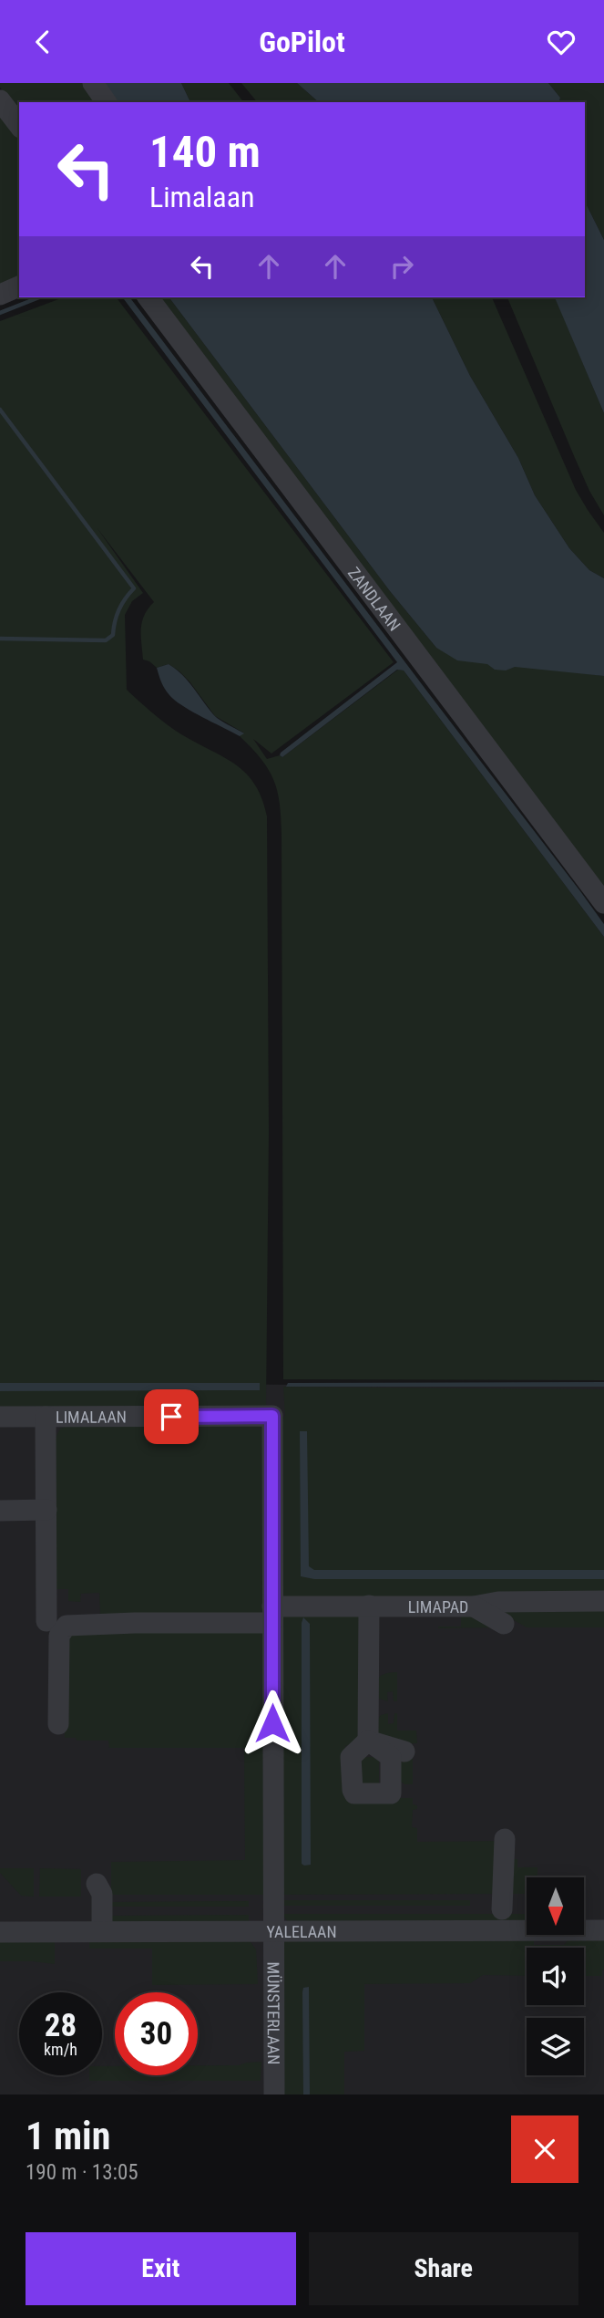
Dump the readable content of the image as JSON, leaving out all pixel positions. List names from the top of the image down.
{
  "streets": {
    "street": [
      "ZANDLAAN",
      "LIMALAAN",
      "LIMAPAD",
      "YALELAAN",
      "MÜNSTERLAAN"
    ]
  },
  "crossings": [
    ["LIMALAAN", "LIMAPAD"],
    ["LIMALAAN", "YALELAAN"],
    ["LIMALAAN", "MÜNSTERLAAN"],
    ["YALELAAN", "MÜNSTERLAAN"]
  ],
  "north": "bottom",
  "page": {
    "header": "GoPilot",
    "turn": ["140 m", "Limalaan"],
    "speed": "28 km/h",
    "limit": "30",
    "heading": ["1 min", "190 m · 13:05"],
    "buttons": ["Exit", "Share"]
  }
}
